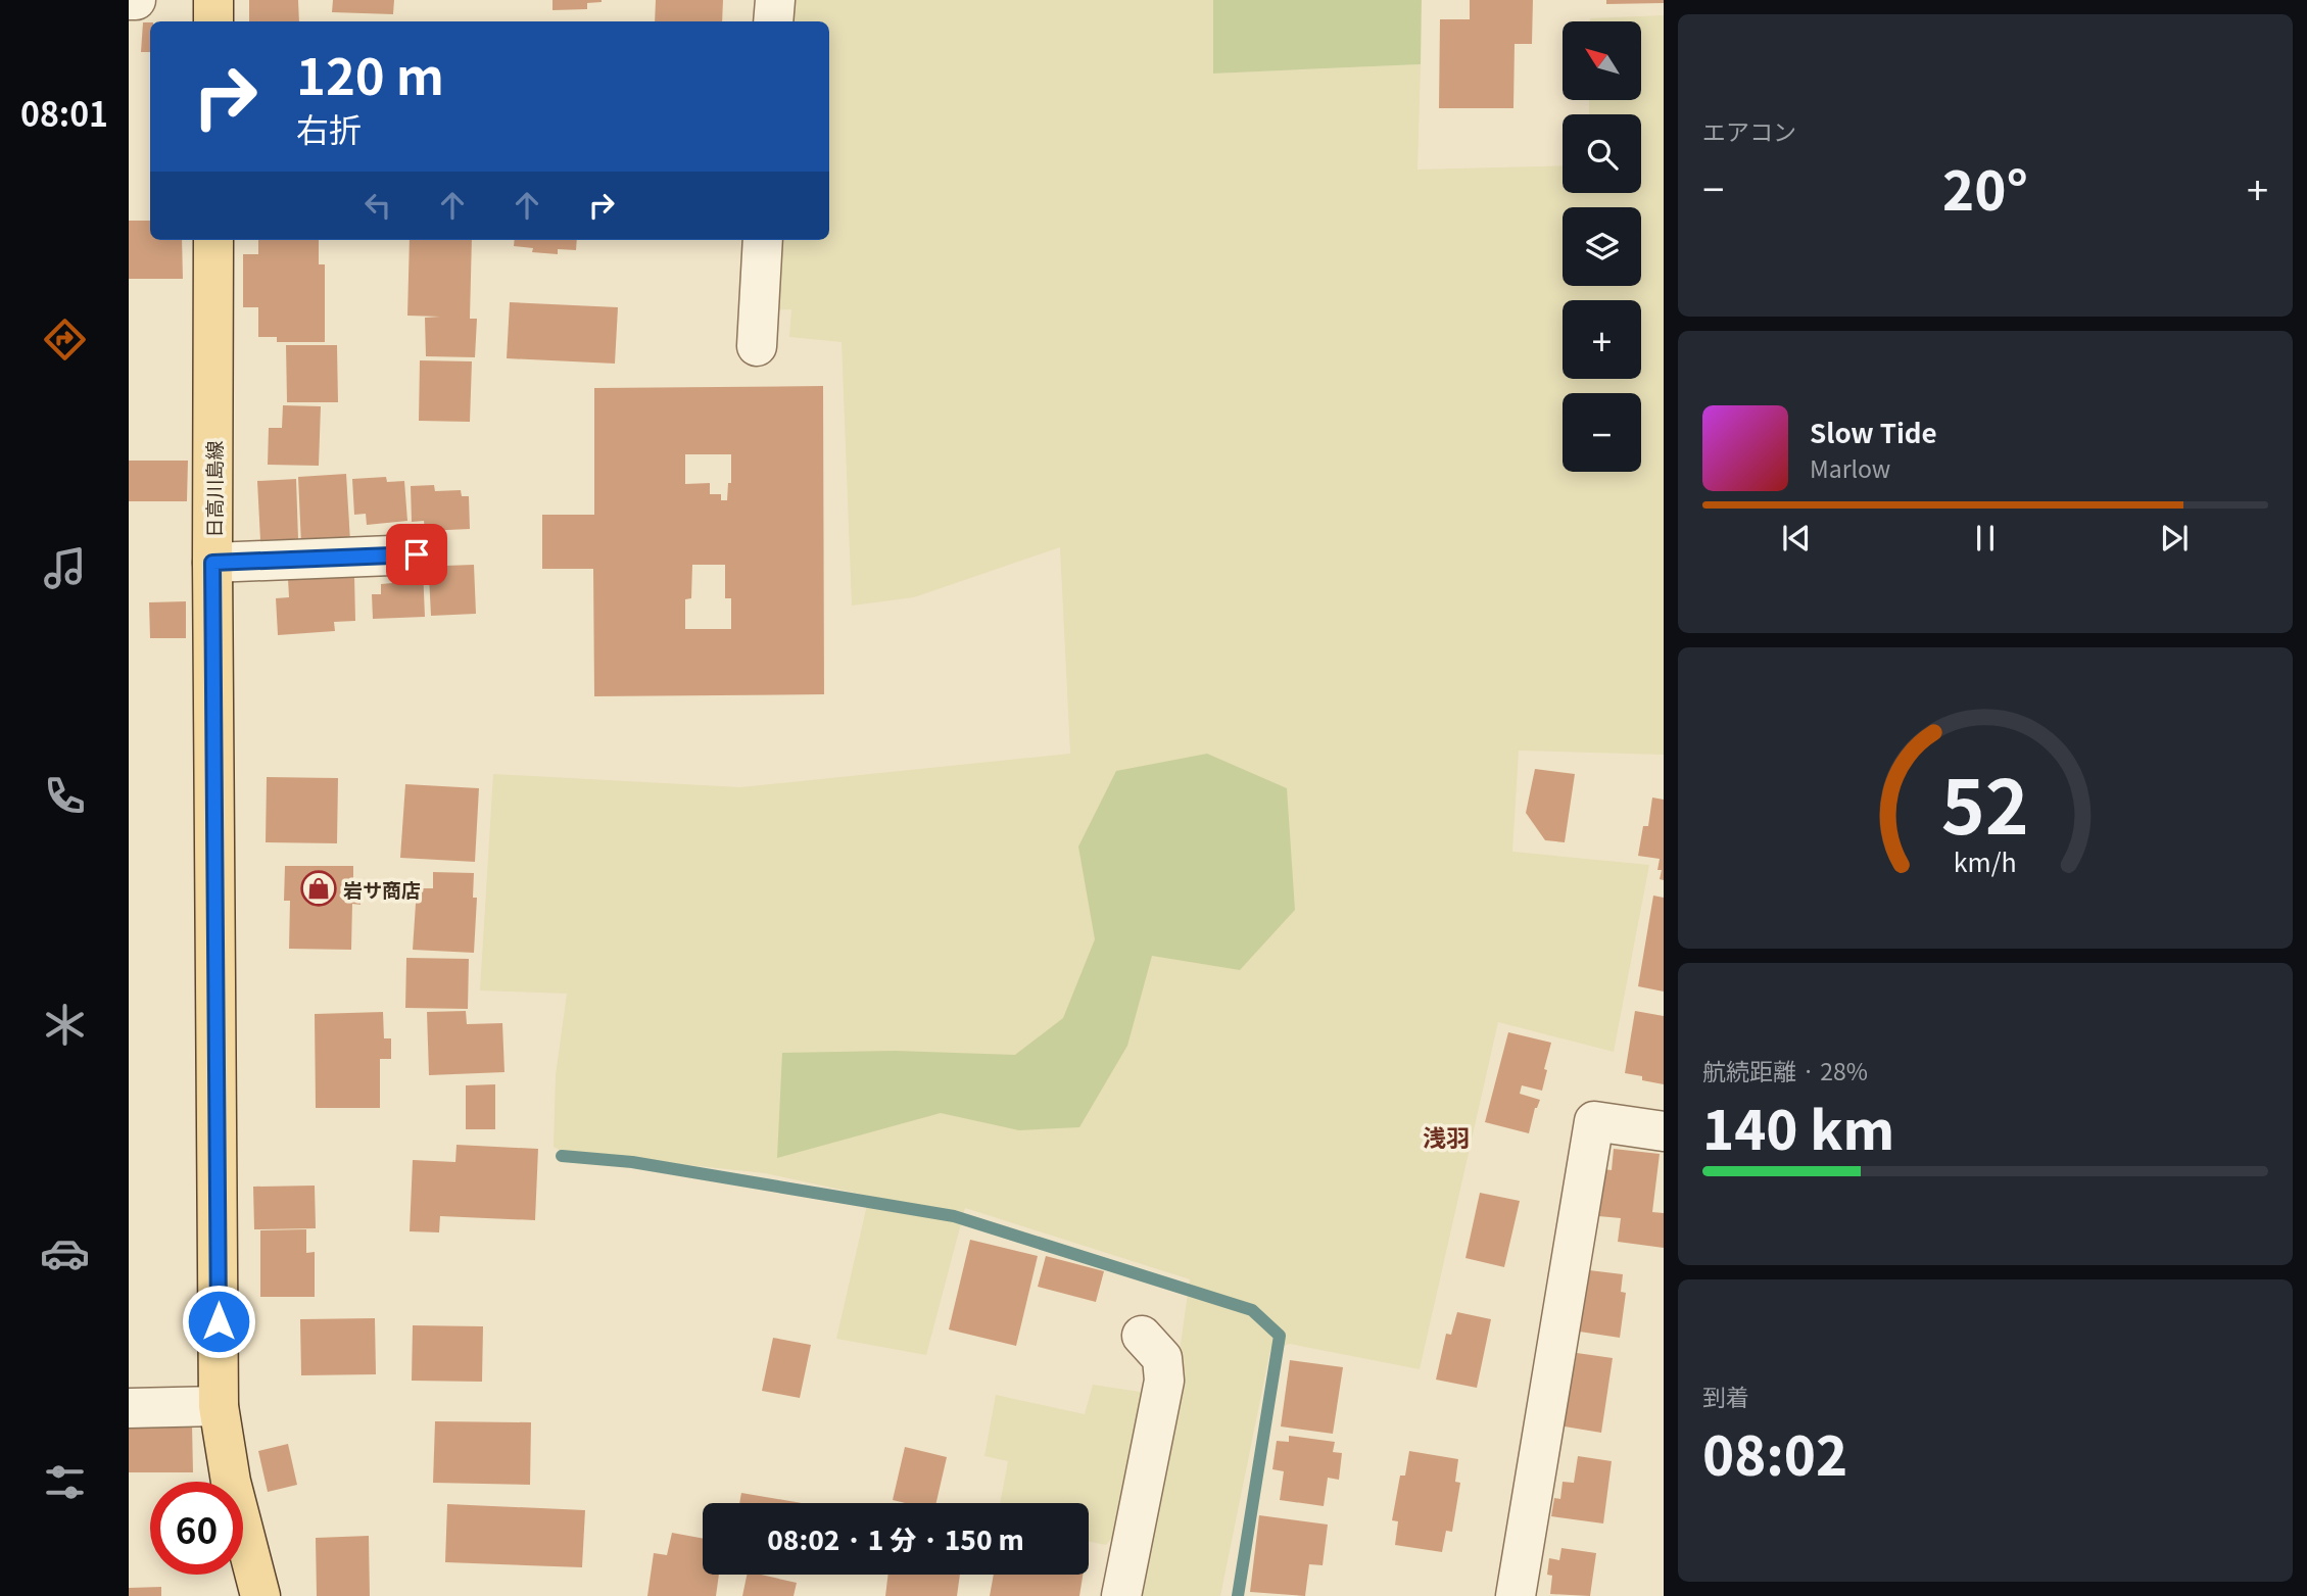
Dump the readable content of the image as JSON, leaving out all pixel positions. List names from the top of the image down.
{
  "streets": {
    "main road": ["日高川島線"]
  },
  "districts": ["浅羽"],
  "places": {
    "shop": ["岩サ商店"]
  },
  "north": "top left",
  "page": {
    "tabs": "08:01",
    "tile": [
      "エアコン",
      ["航続距離 · 28%", "140 km"],
      ["到着", "08:02"]
    ],
    "map_buttons": ["+", "−"],
    "turn": ["120 m", "右折"],
    "heat": ["−", "20°", "+"],
    "song": ["Slow Tide", "Marlow"],
    "limit": "60",
    "trip": "08:02 · 1 分 · 150 m",
    "gauge": ["52", "km/h"]
  }
}
